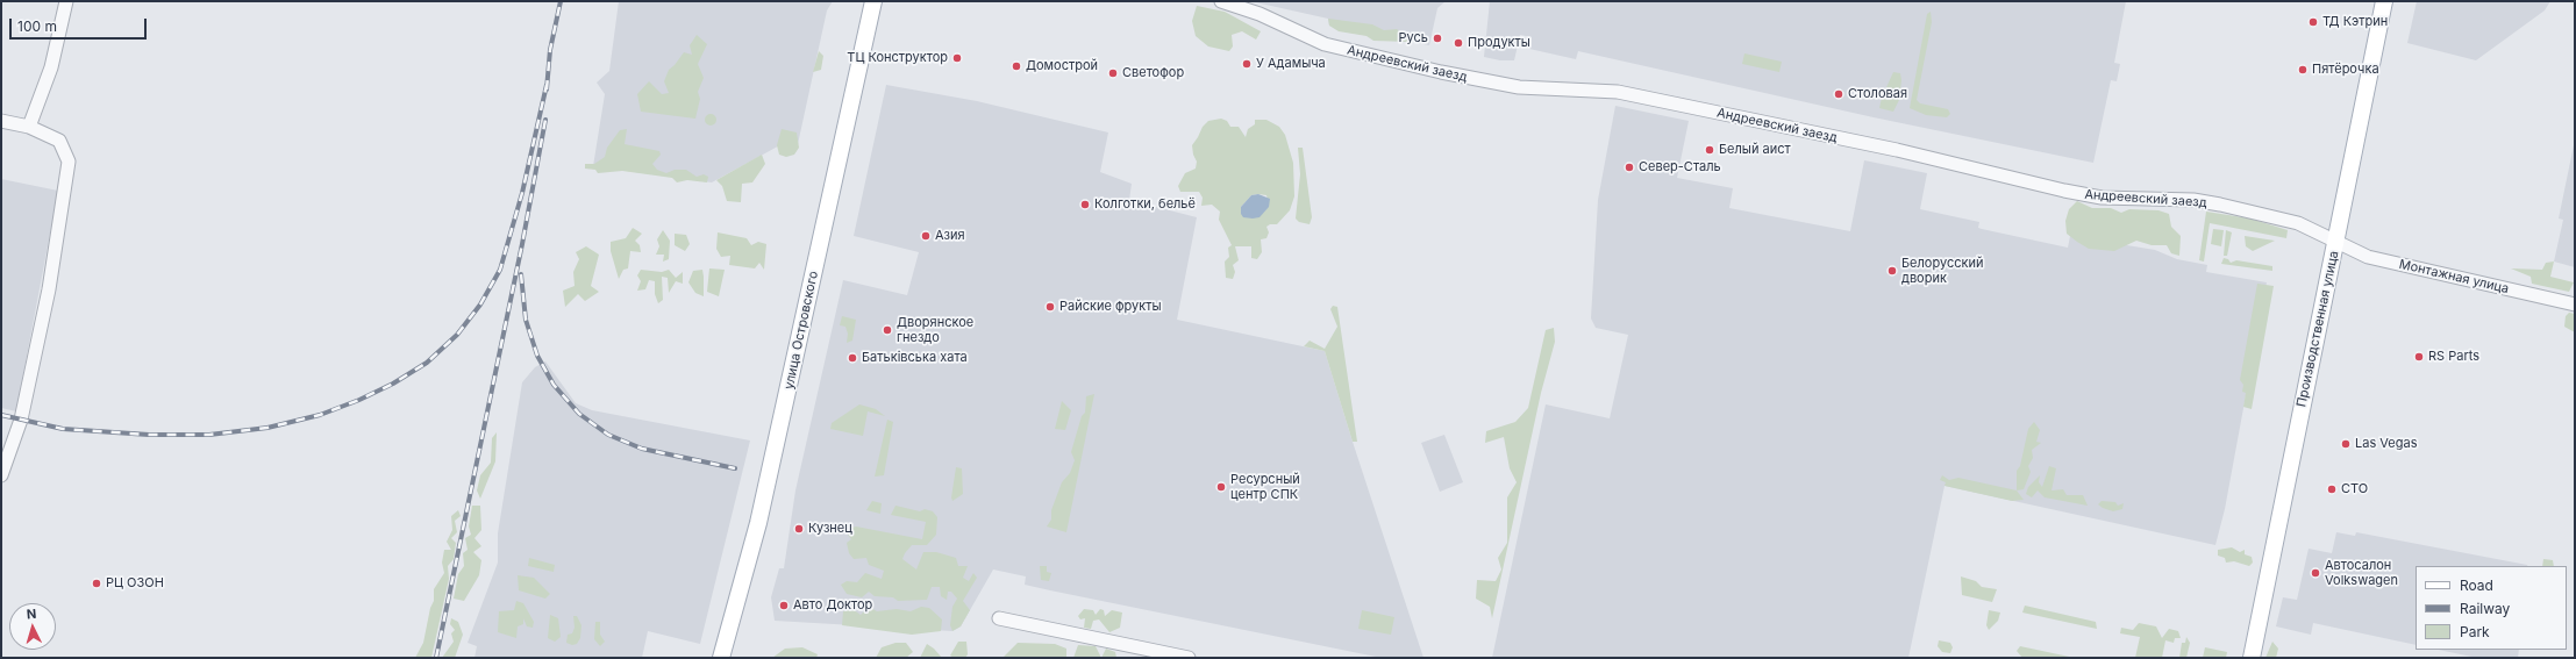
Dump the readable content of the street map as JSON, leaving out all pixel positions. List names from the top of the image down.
{
  "streets": {
    "main road": ["Производственная улица", "улица Островского"],
    "street": ["Андреевский заезд", "Монтажная улица"]
  },
  "crossings": [
    ["Андреевский заезд", "Монтажная улица"],
    ["Андреевский заезд", "Производственная улица"],
    ["Монтажная улица", "Производственная улица"]
  ],
  "places": [
    "ТД Кэтрин",
    "Русь",
    "Продукты",
    "ТЦ Конструктор",
    "У Адамыча",
    "Домострой",
    "Пятёрочка",
    "Светофор",
    "Столовая",
    "Белый аист",
    "Север-Сталь",
    "Колготки, бельё",
    "Азия",
    "Белорусский дворик",
    "Райские фрукты",
    "Дворянское гнездо",
    "RS Parts",
    "Батькiвська хата",
    "Las Vegas",
    "Ресурсный центр СПК",
    "СТО",
    "Кузнец",
    "Автосалон Volkswagen",
    "РЦ ОЗОН",
    "Авто Доктор"
  ],
  "legend": ["Road", "Railway", "Park"],
  "scale_bar": "100 m",
  "north": "top"
}
